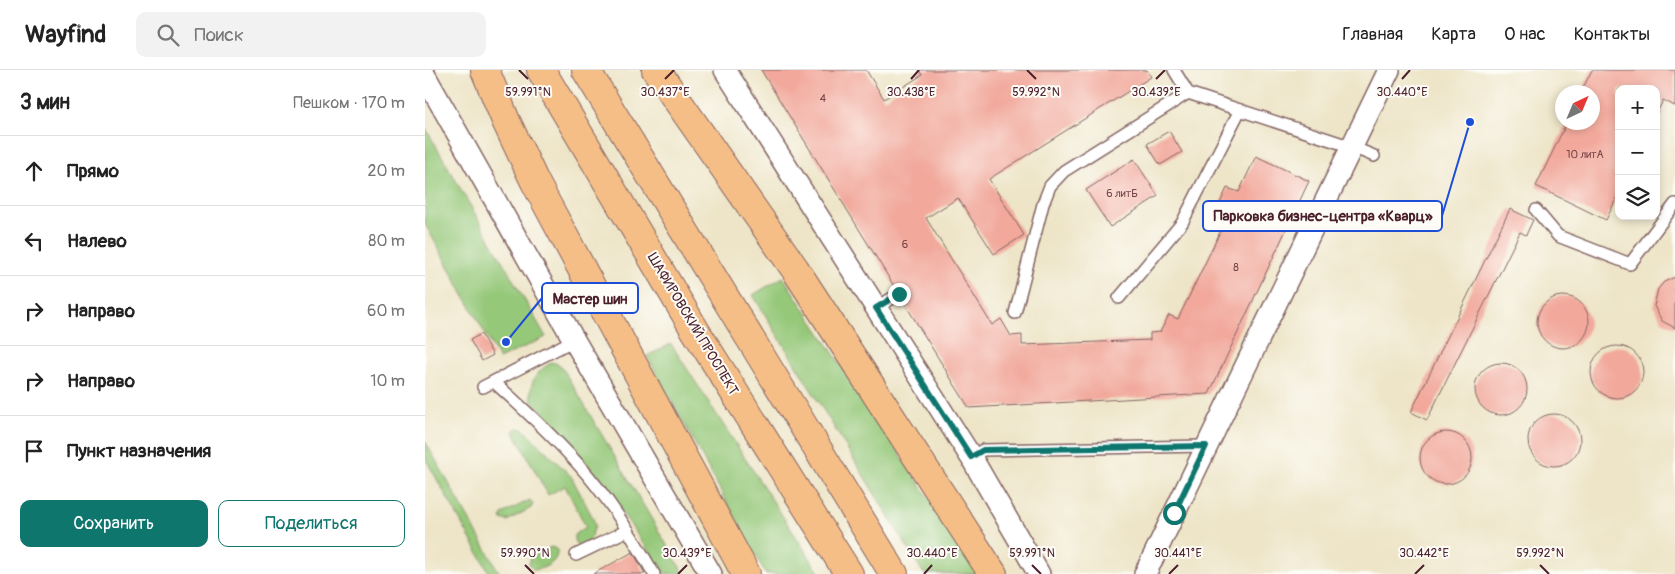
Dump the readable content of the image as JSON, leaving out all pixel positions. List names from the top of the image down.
{
  "streets": {
    "main road": ["ШАФИРОВСКИЙ ПРОСПЕКТ"]
  },
  "places": ["Парковка бизнес-центра «Кварц»", "Мастер шин"],
  "house_numbers": [
    "4",
    "10 литА",
    "6 литБ",
    "6",
    "8"
  ],
  "north": "top right",
  "page": {
    "header": "Wayfind",
    "search": "Поиск",
    "nav": [
      "Главная",
      "Карта",
      "О нас",
      "Контакты"
    ],
    "heading": ["3 мин", "Пешком · 170 m"],
    "map_buttons": ["+", "−"],
    "list": [
      ["Прямо", "20 m"],
      ["Налево", "80 m"],
      ["Направо", "60 m"],
      ["Направо", "10 m"],
      "Пункт назначения"
    ],
    "buttons": ["Сохранить", "Поделиться"]
  },
  "coordinates": [
    "59.991°N",
    "59.992°N",
    "30.437°E",
    "30.438°E",
    "30.439°E",
    "30.440°E",
    "30.441°E",
    "30.442°E",
    "59.990°N"
  ]
}
